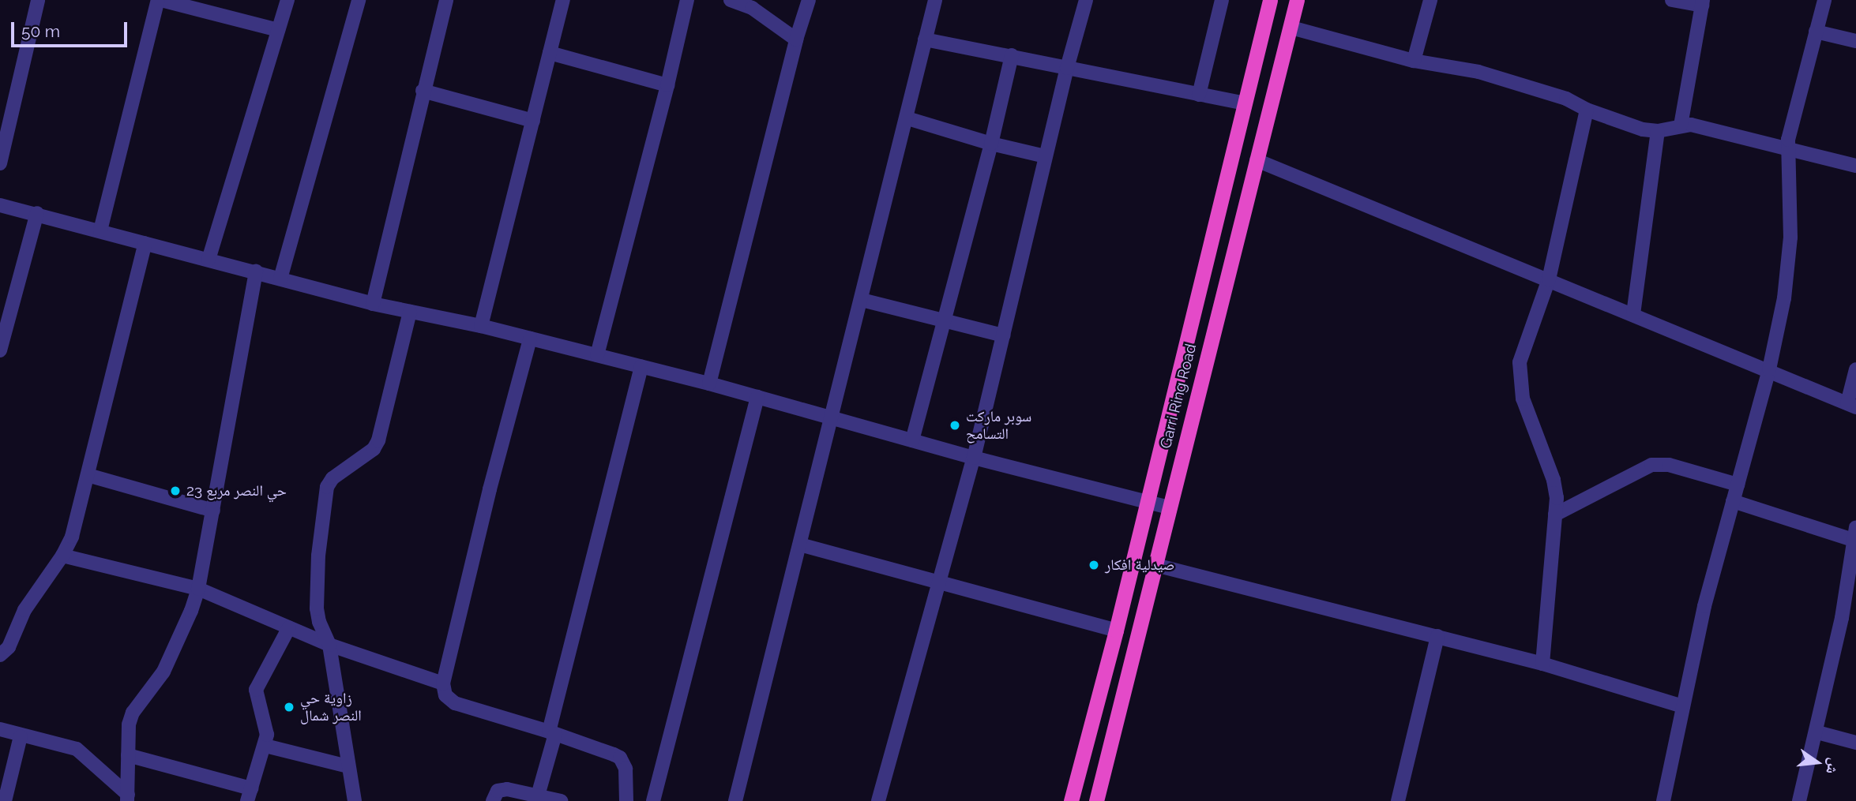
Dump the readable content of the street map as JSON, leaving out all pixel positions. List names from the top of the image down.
{
  "streets": {
    "highway": ["Garri Ring Road"]
  },
  "places": [
    "سوبر ماركت التسامح",
    "حي النصر مربع 23",
    "صيدلية افكار",
    "زاوية حي النصر شمال"
  ],
  "scale_bar": "50 m",
  "north": "right"
}
